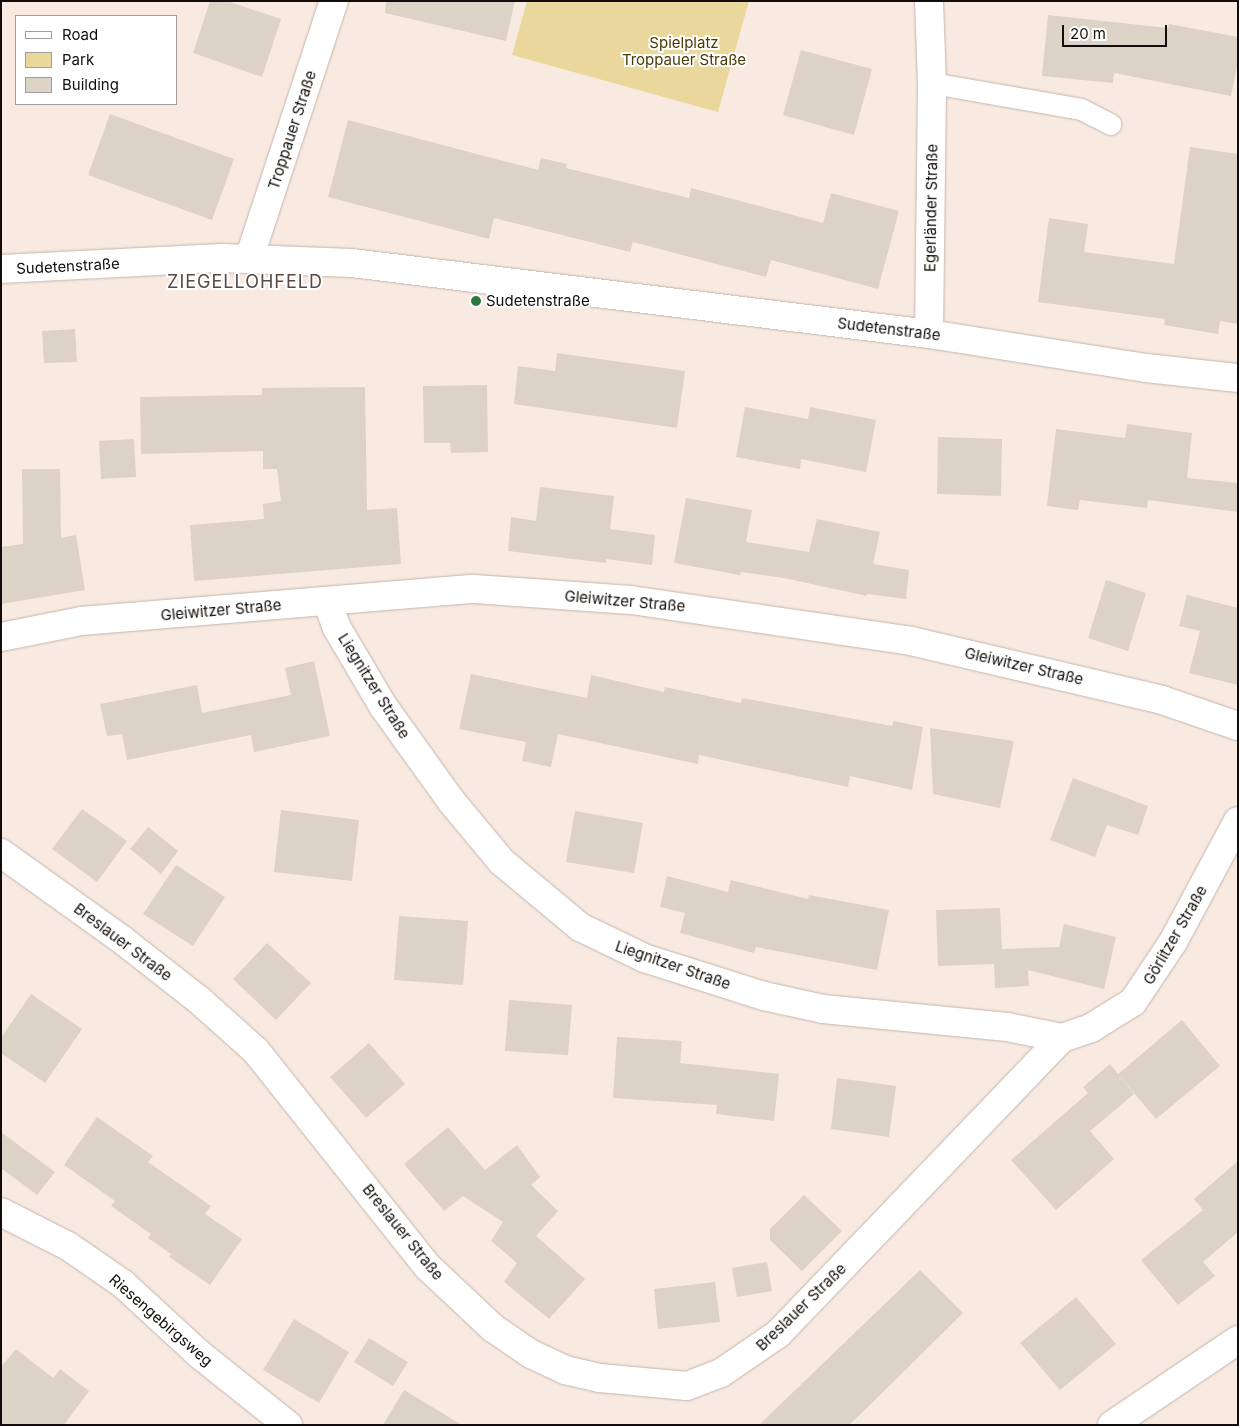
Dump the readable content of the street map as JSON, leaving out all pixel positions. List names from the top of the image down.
{
  "streets": {
    "street": [
      "Troppauer Straße",
      "Egerländer Straße",
      "Sudetenstraße",
      "Gleiwitzer Straße",
      "Liegnitzer Straße",
      "Görlitzer Straße",
      "Breslauer Straße",
      "Riesengebirgsweg"
    ]
  },
  "crossings": [
    ["Troppauer Straße", "Sudetenstraße"],
    ["Egerländer Straße", "Sudetenstraße"],
    ["Gleiwitzer Straße", "Liegnitzer Straße"],
    ["Liegnitzer Straße", "Görlitzer Straße"],
    ["Liegnitzer Straße", "Breslauer Straße"],
    ["Görlitzer Straße", "Breslauer Straße"]
  ],
  "districts": ["ZIEGELLOHFELD"],
  "parks": ["Spielplatz Troppauer Straße"],
  "places": ["Sudetenstraße"],
  "legend": ["Road", "Park", "Building"],
  "scale_bar": "20 m"
}
